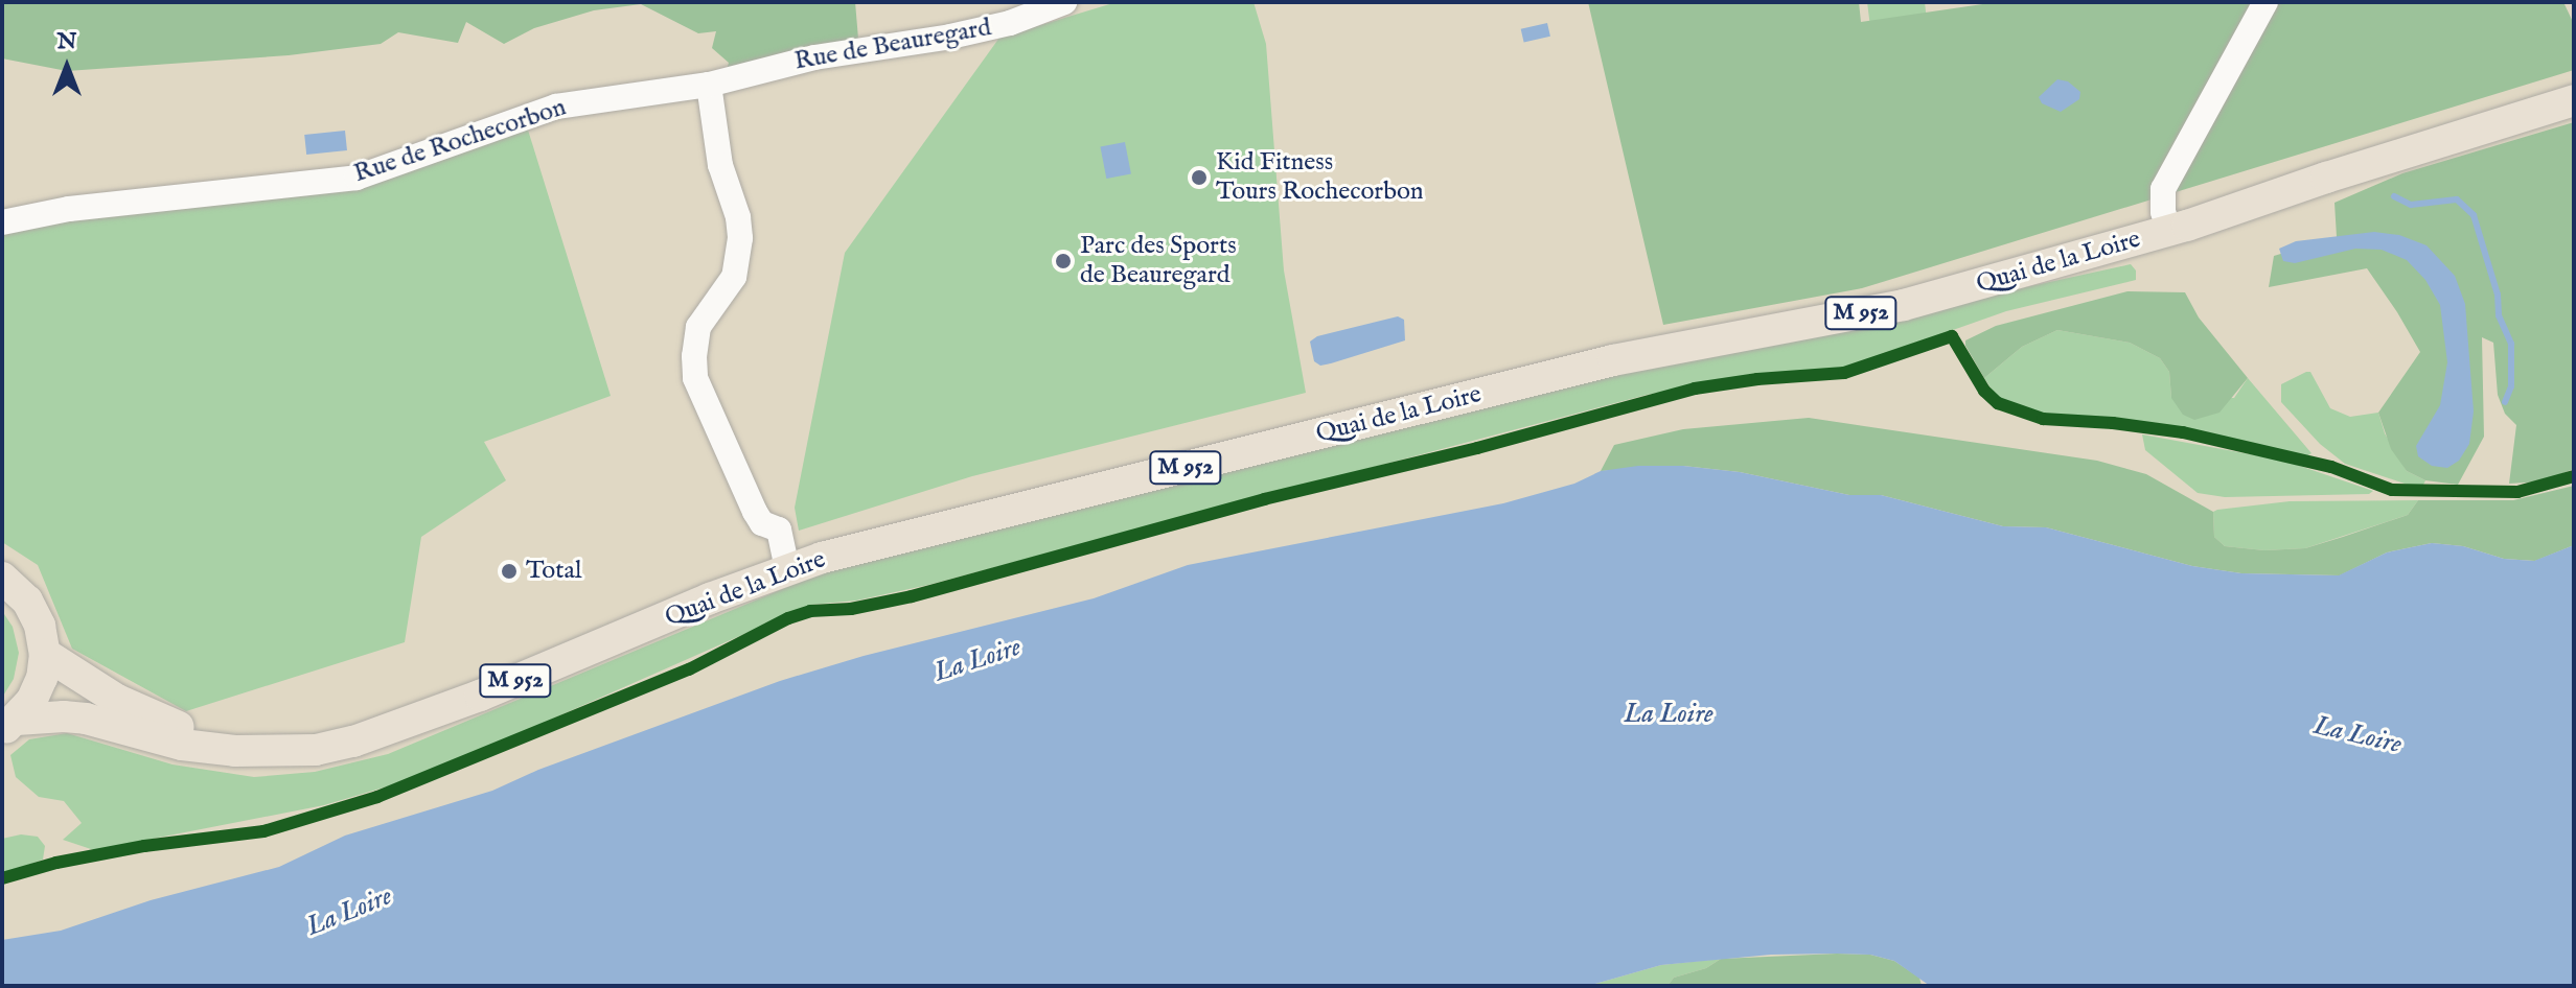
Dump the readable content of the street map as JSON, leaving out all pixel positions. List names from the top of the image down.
{
  "streets": {
    "main road": ["Quai de la Loire", "M 952"],
    "street": ["Rue de Beauregard", "Rue de Rochecorbon"]
  },
  "crossings": [
    ["Rue de Beauregard", "Rue de Rochecorbon"],
    ["Quai de la Loire", "M 952"]
  ],
  "water": ["La Loire"],
  "places": ["Kid Fitness Tours Rochecorbon", "Parc des Sports de Beauregard", "Total"],
  "north": "top"
}
